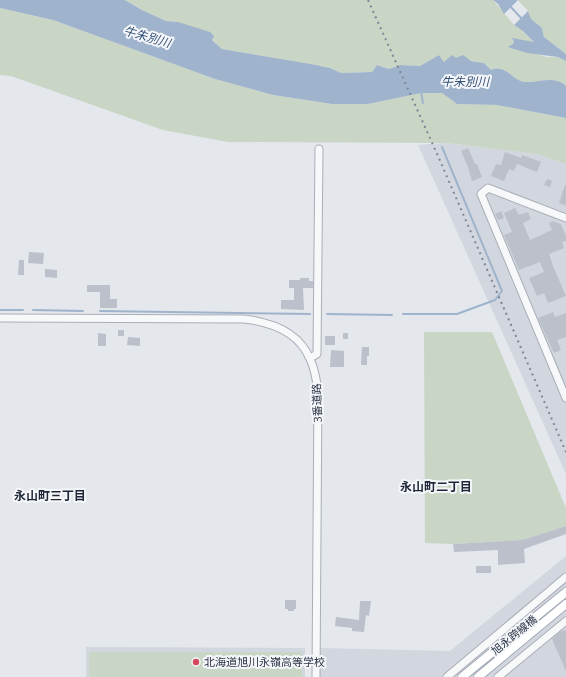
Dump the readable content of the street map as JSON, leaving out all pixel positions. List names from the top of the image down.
{
  "streets": {
    "main road": ["旭永跨線橋"],
    "street": ["3番道路"]
  },
  "districts": ["永山町二丁目", "永山町三丁目"],
  "water": ["牛朱別川"],
  "places": ["北海道旭川永嶺高等学校"]
}
